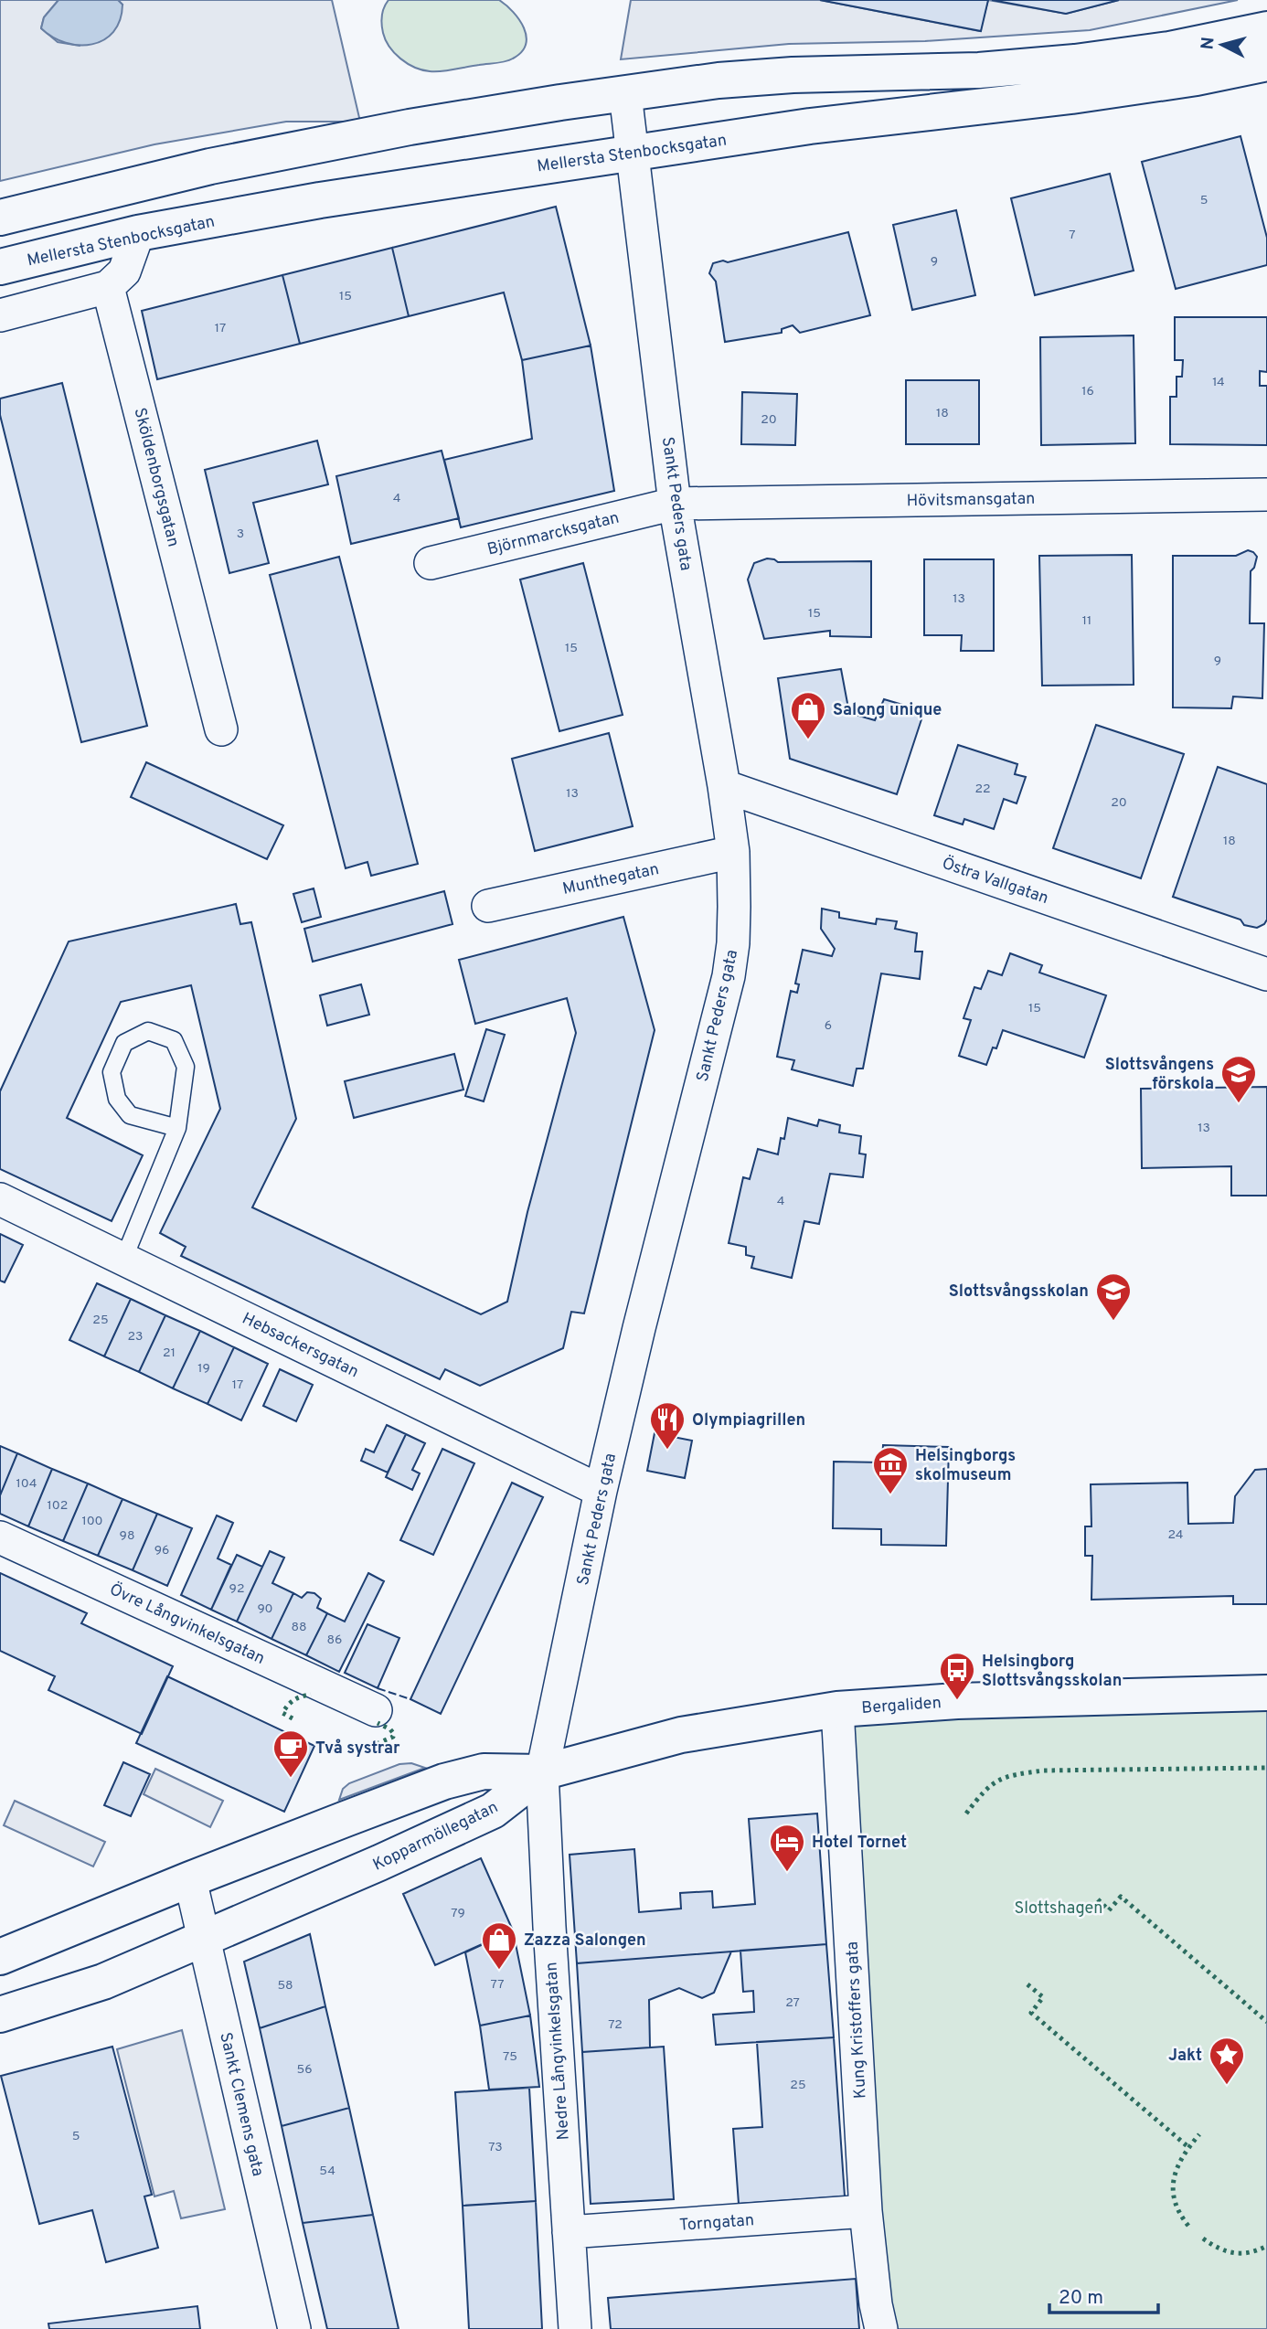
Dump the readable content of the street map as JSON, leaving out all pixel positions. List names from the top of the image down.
{
  "streets": {
    "main road": ["Mellersta Stenbocksgatan", "Bergaliden", "Kopparmöllegatan"],
    "street": [
      "Sköldenborgsgatan",
      "Hövitsmansgatan",
      "Sankt Peders gata",
      "Björnmarcksgatan",
      "Munthegatan",
      "Östra Vallgatan",
      "Hebsackersgatan",
      "Övre Långvinkelsgatan",
      "Kung Kristoffers gata",
      "Nedre Långvinkelsgatan",
      "Sankt Clemens gata",
      "Torngatan"
    ]
  },
  "crossings": [
    ["Mellersta Stenbocksgatan", "Sankt Peders gata"],
    ["Hövitsmansgatan", "Sankt Peders gata"],
    ["Hövitsmansgatan", "Björnmarcksgatan"],
    ["Sankt Peders gata", "Björnmarcksgatan"],
    ["Sankt Peders gata", "Munthegatan"],
    ["Sankt Peders gata", "Östra Vallgatan"],
    ["Sankt Peders gata", "Hebsackersgatan"],
    ["Sankt Peders gata", "Bergaliden"],
    ["Sankt Peders gata", "Kopparmöllegatan"],
    ["Sankt Peders gata", "Nedre Långvinkelsgatan"],
    ["Bergaliden", "Kopparmöllegatan"],
    ["Bergaliden", "Kung Kristoffers gata"],
    ["Bergaliden", "Nedre Långvinkelsgatan"],
    ["Kopparmöllegatan", "Nedre Långvinkelsgatan"],
    ["Kopparmöllegatan", "Sankt Clemens gata"],
    ["Kung Kristoffers gata", "Torngatan"],
    ["Nedre Långvinkelsgatan", "Torngatan"]
  ],
  "parks": ["Slottshagen"],
  "places": {
    "shop": ["Salong unique", "Zazza Salongen"],
    "school or university": ["Slottsvångens förskola", "Slottsvångsskolan"],
    "restaurant": ["Olympiagrillen"],
    "museum": ["Helsingborgs skolmuseum"],
    "bus stop": ["Helsingborg Slottsvångsskolan"],
    "cafe": ["Två systrar"],
    "hotel": ["Hotel Tornet"],
    "place": ["Jakt"]
  },
  "house_numbers": [
    "5",
    "7",
    "9",
    "15",
    "17",
    "14",
    "16",
    "18",
    "20",
    "4",
    "3",
    "13",
    "15",
    "11",
    "15",
    "9",
    "22",
    "13",
    "20",
    "18",
    "15",
    "6",
    "13",
    "4",
    "25",
    "23",
    "21",
    "19",
    "17",
    "104",
    "102",
    "100",
    "24",
    "98",
    "96",
    "92",
    "90",
    "88",
    "86",
    "79",
    "77",
    "58",
    "27",
    "72",
    "75",
    "56",
    "25",
    "5",
    "73",
    "54"
  ],
  "scale_bar": "20 m",
  "north": "left"
}
